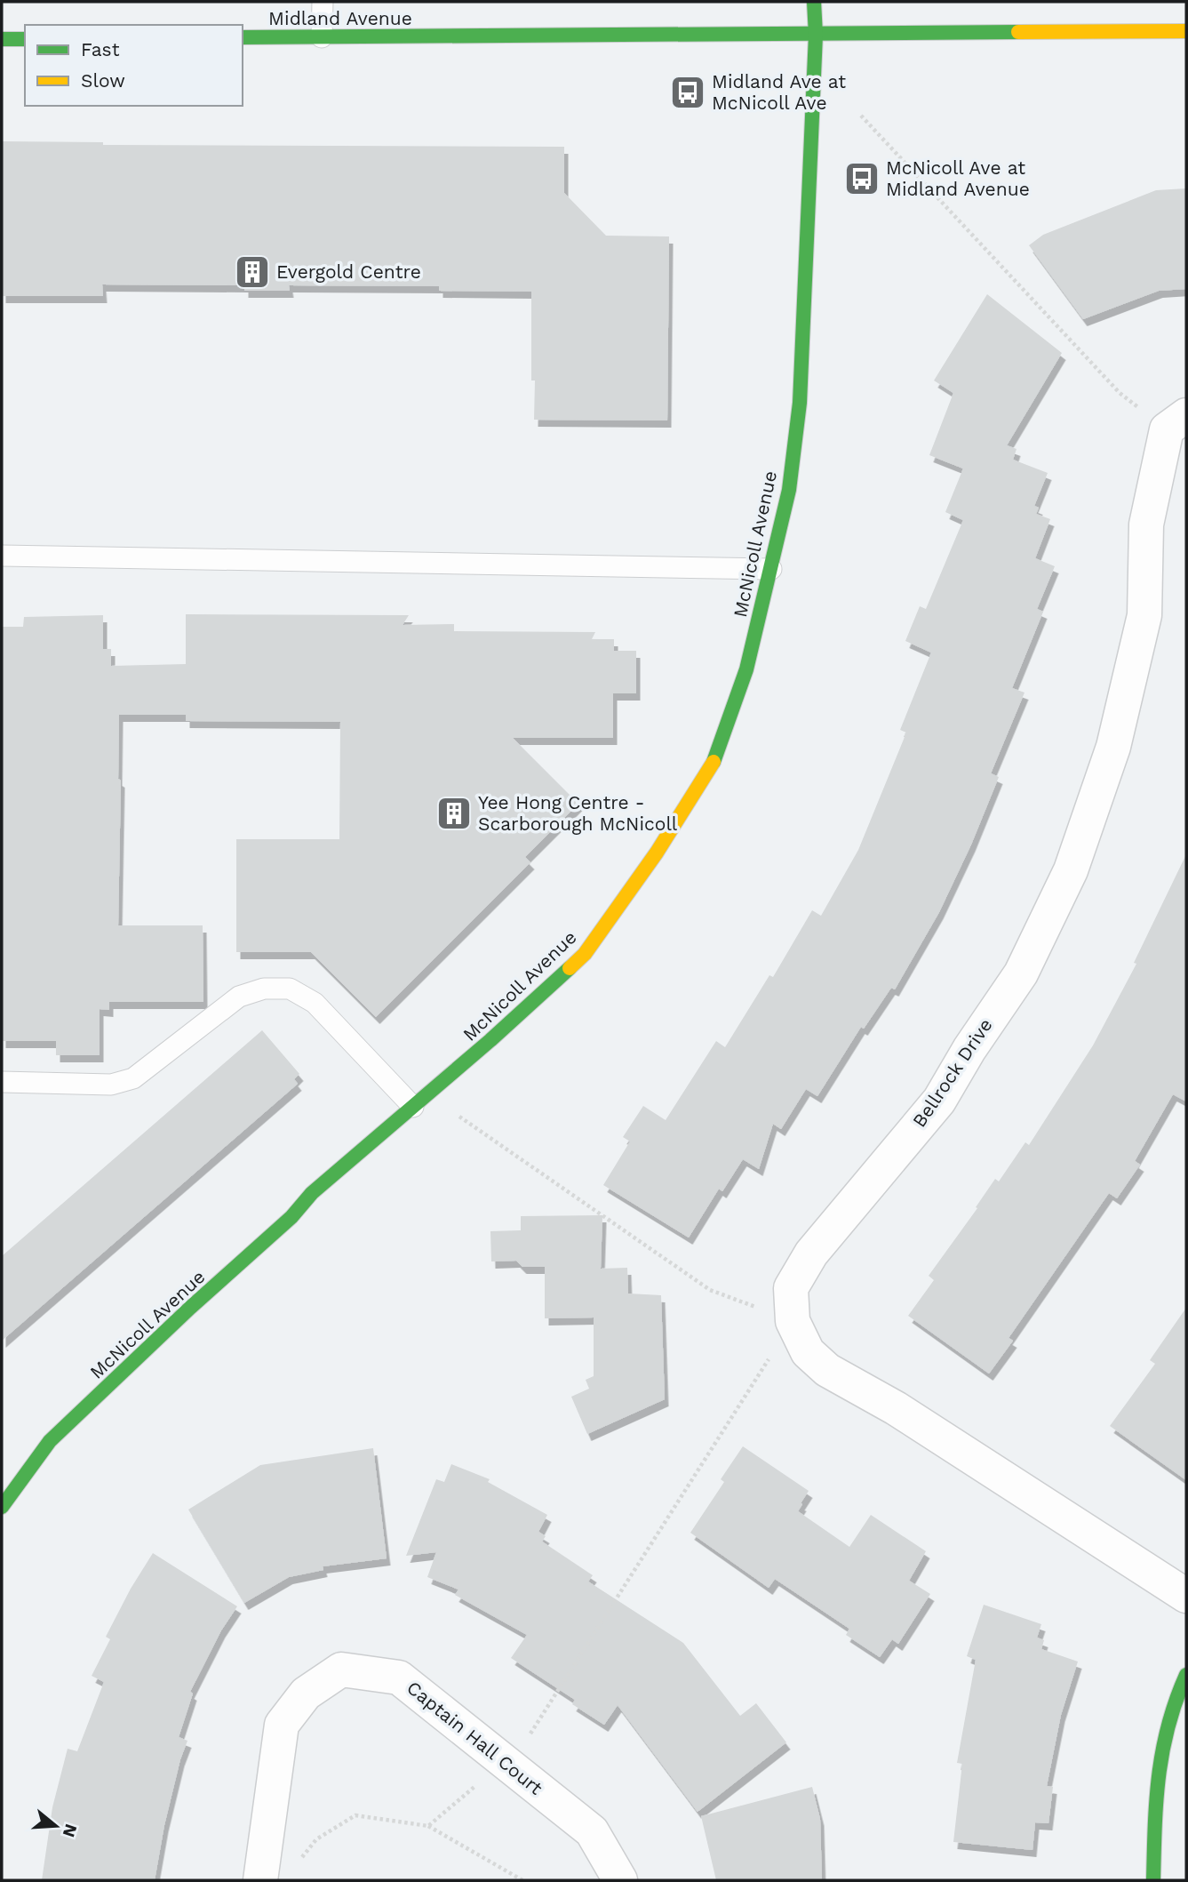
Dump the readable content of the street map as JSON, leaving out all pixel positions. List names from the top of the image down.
{
  "streets": {
    "main road": ["Midland Avenue", "McNicoll Avenue"],
    "street": ["Bellrock Drive", "Captain Hall Court"]
  },
  "crossings": [
    ["Midland Avenue", "McNicoll Avenue"]
  ],
  "places": {
    "bus stop": ["Midland Ave at McNicoll Ave", "McNicoll Ave at Midland Avenue"],
    "building": ["Evergold Centre", "Yee Hong Centre - Scarborough McNicoll"]
  },
  "legend": ["Fast", "Slow"],
  "north": "right"
}
